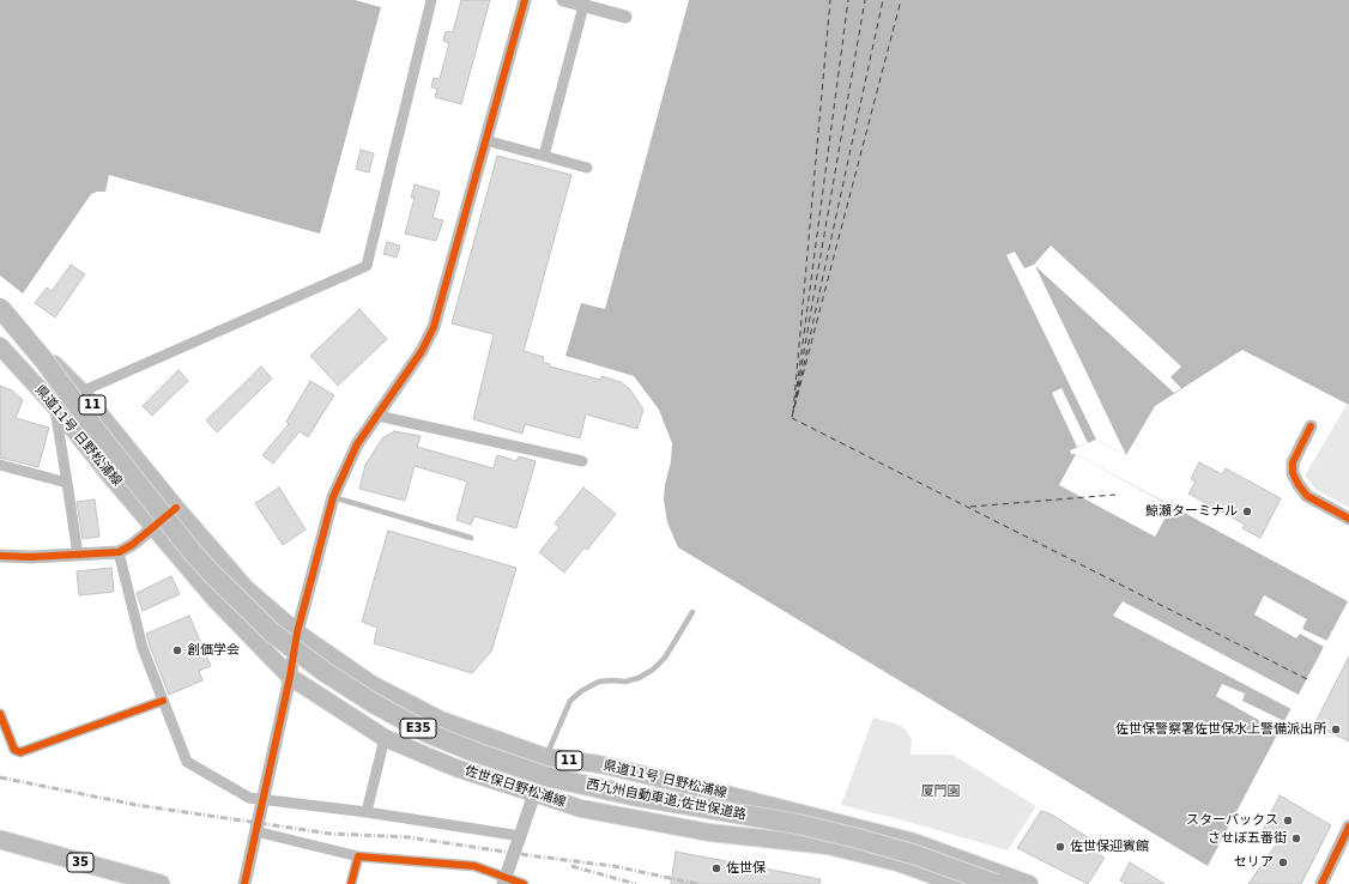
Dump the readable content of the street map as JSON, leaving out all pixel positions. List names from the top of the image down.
{
  "streets": {
    "highway": ["E35", "西九州自動車道;佐世保道路", "35"],
    "main road": ["11", "県道11号 日野松浦線", "佐世保日野松浦線"]
  },
  "crossings": [
    ["県道11号 日野松浦線", "佐世保日野松浦線"],
    ["県道11号 日野松浦線", "西九州自動車道;佐世保道路"]
  ],
  "parks": ["厦門園"],
  "places": [
    "鯨瀬ターミナル",
    "創価学会",
    "佐世保警察署佐世保水上警備派出所",
    "スターバックス",
    "させぼ五番街",
    "佐世保迎賓館",
    "セリア",
    "佐世保"
  ]
}
